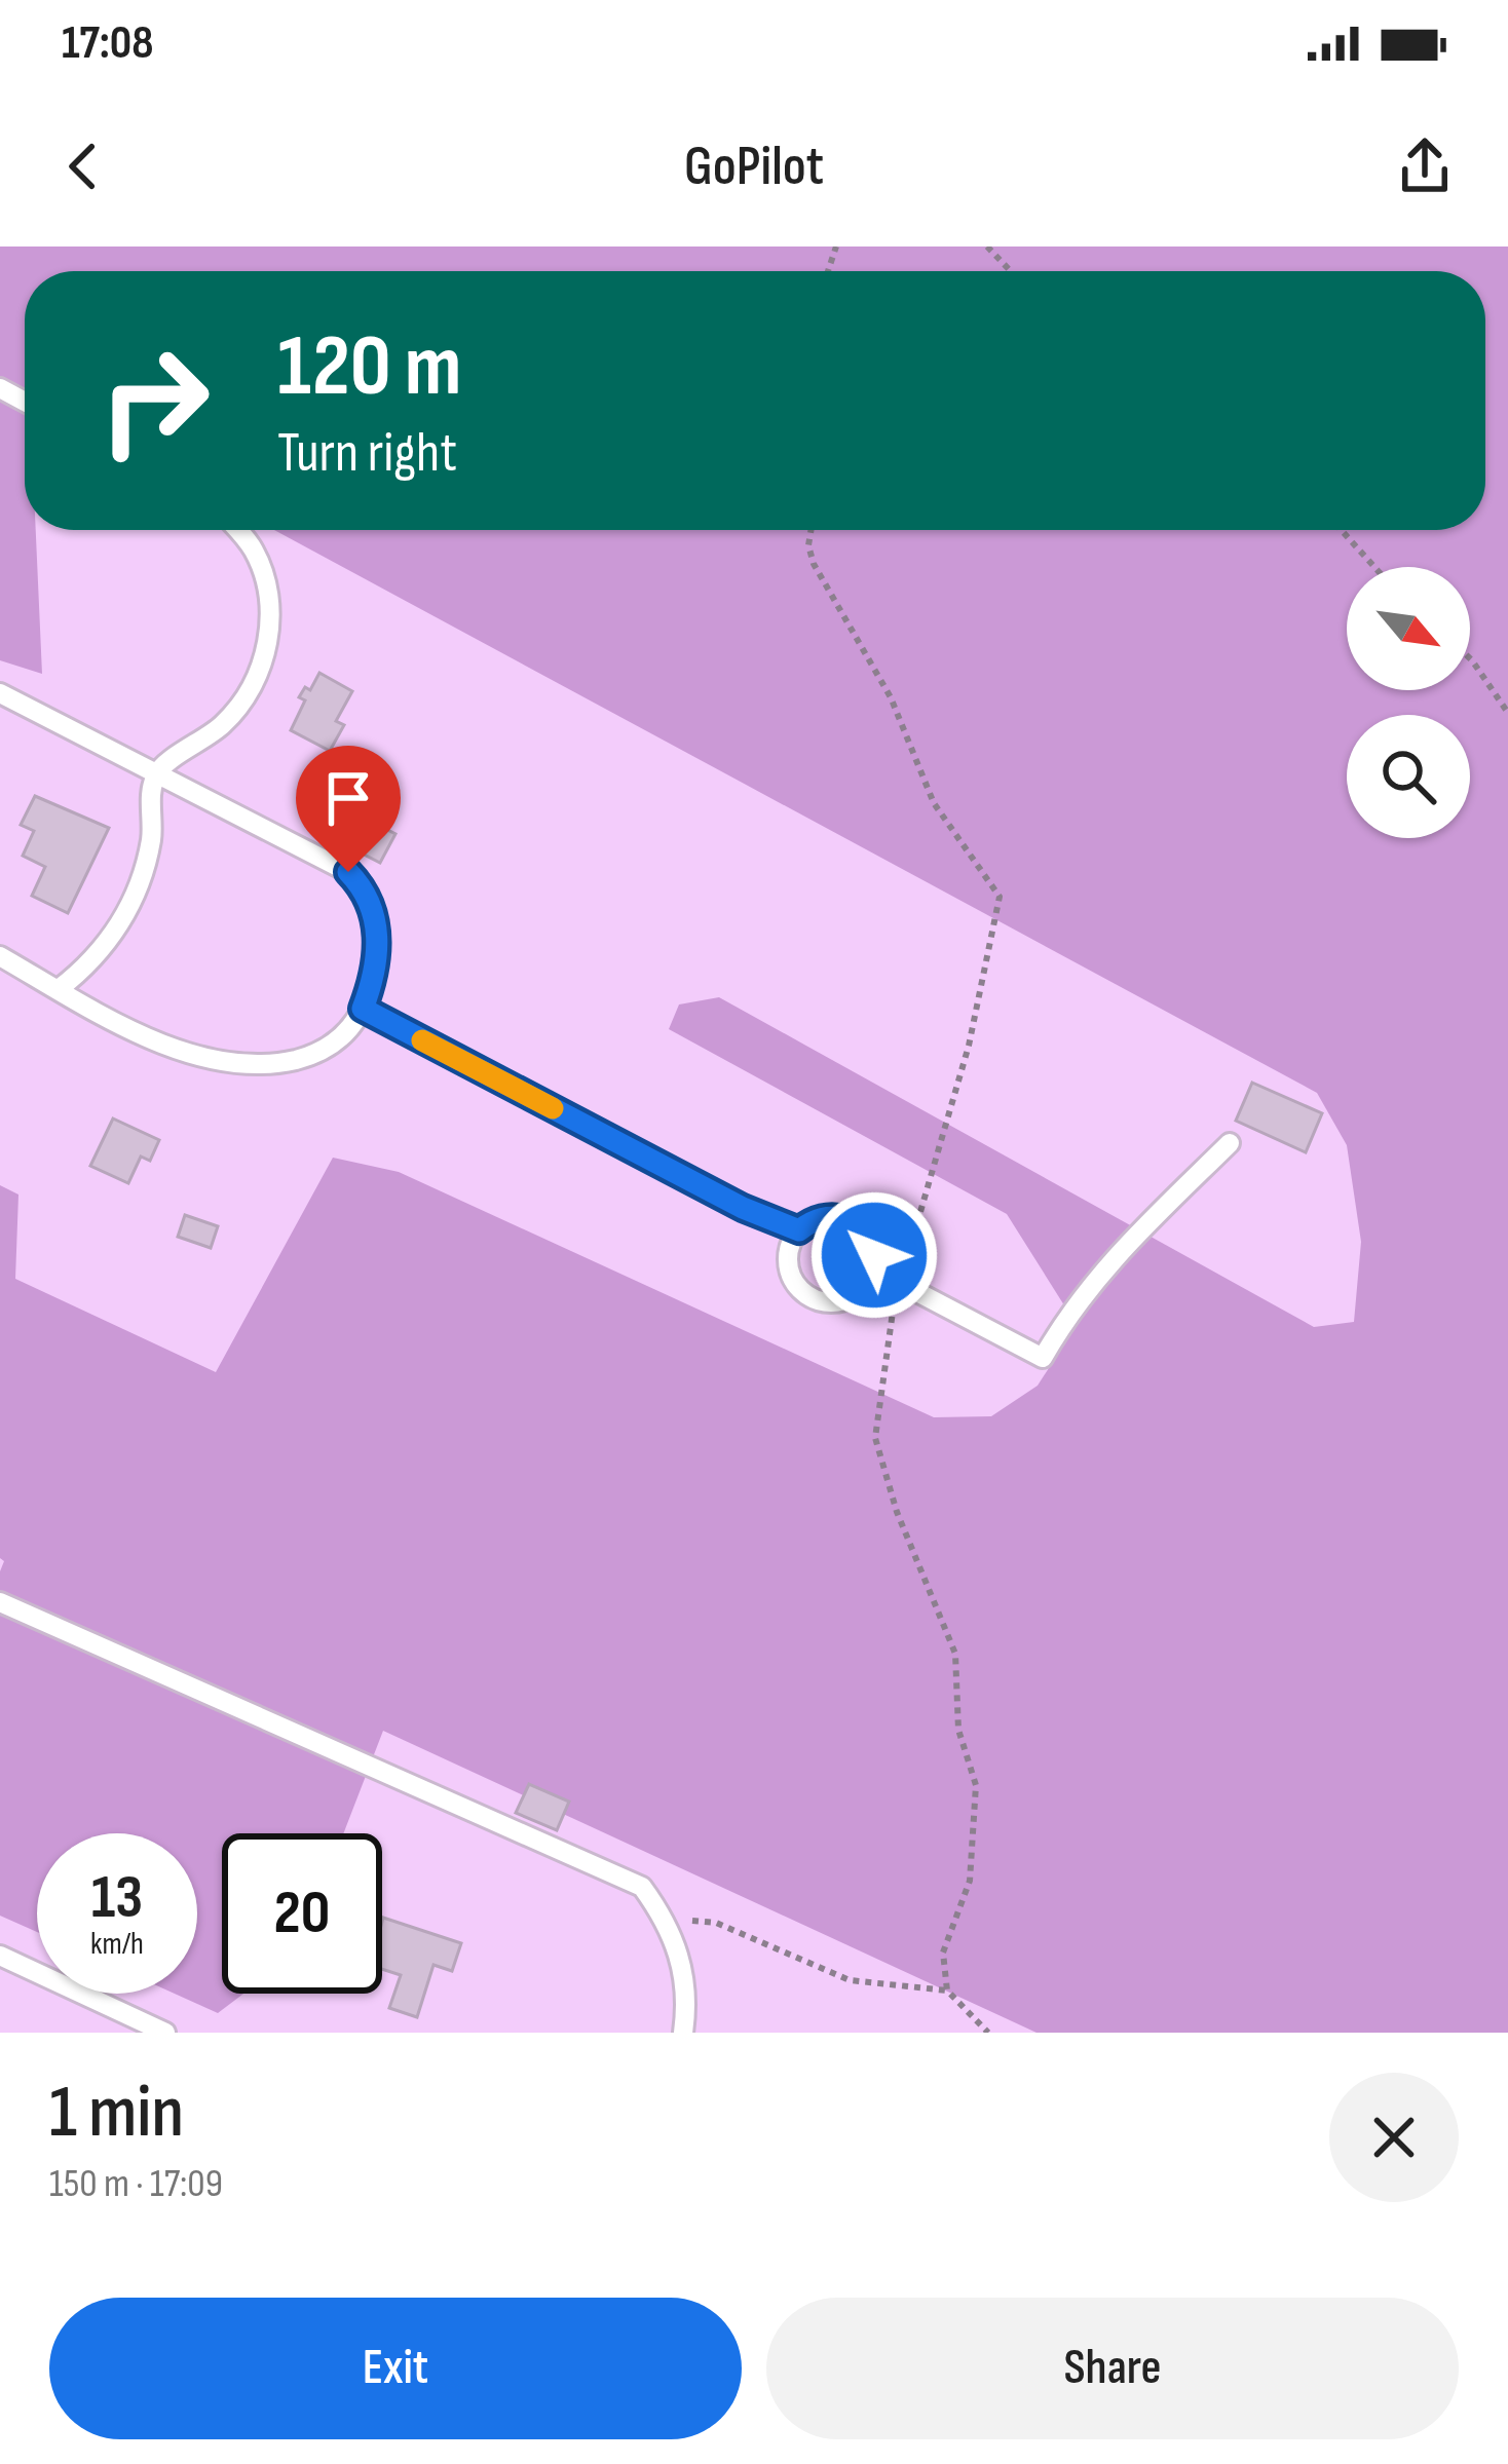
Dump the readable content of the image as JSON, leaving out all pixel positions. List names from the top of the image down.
{
  "north": "bottom right",
  "page": {
    "status": "17:08",
    "header": "GoPilot",
    "turn": ["120 m", "Turn right"],
    "speed": "13 km/h",
    "limit": "20",
    "heading": ["1 min", "150 m · 17:09"],
    "buttons": ["Exit", "Share"]
  }
}
